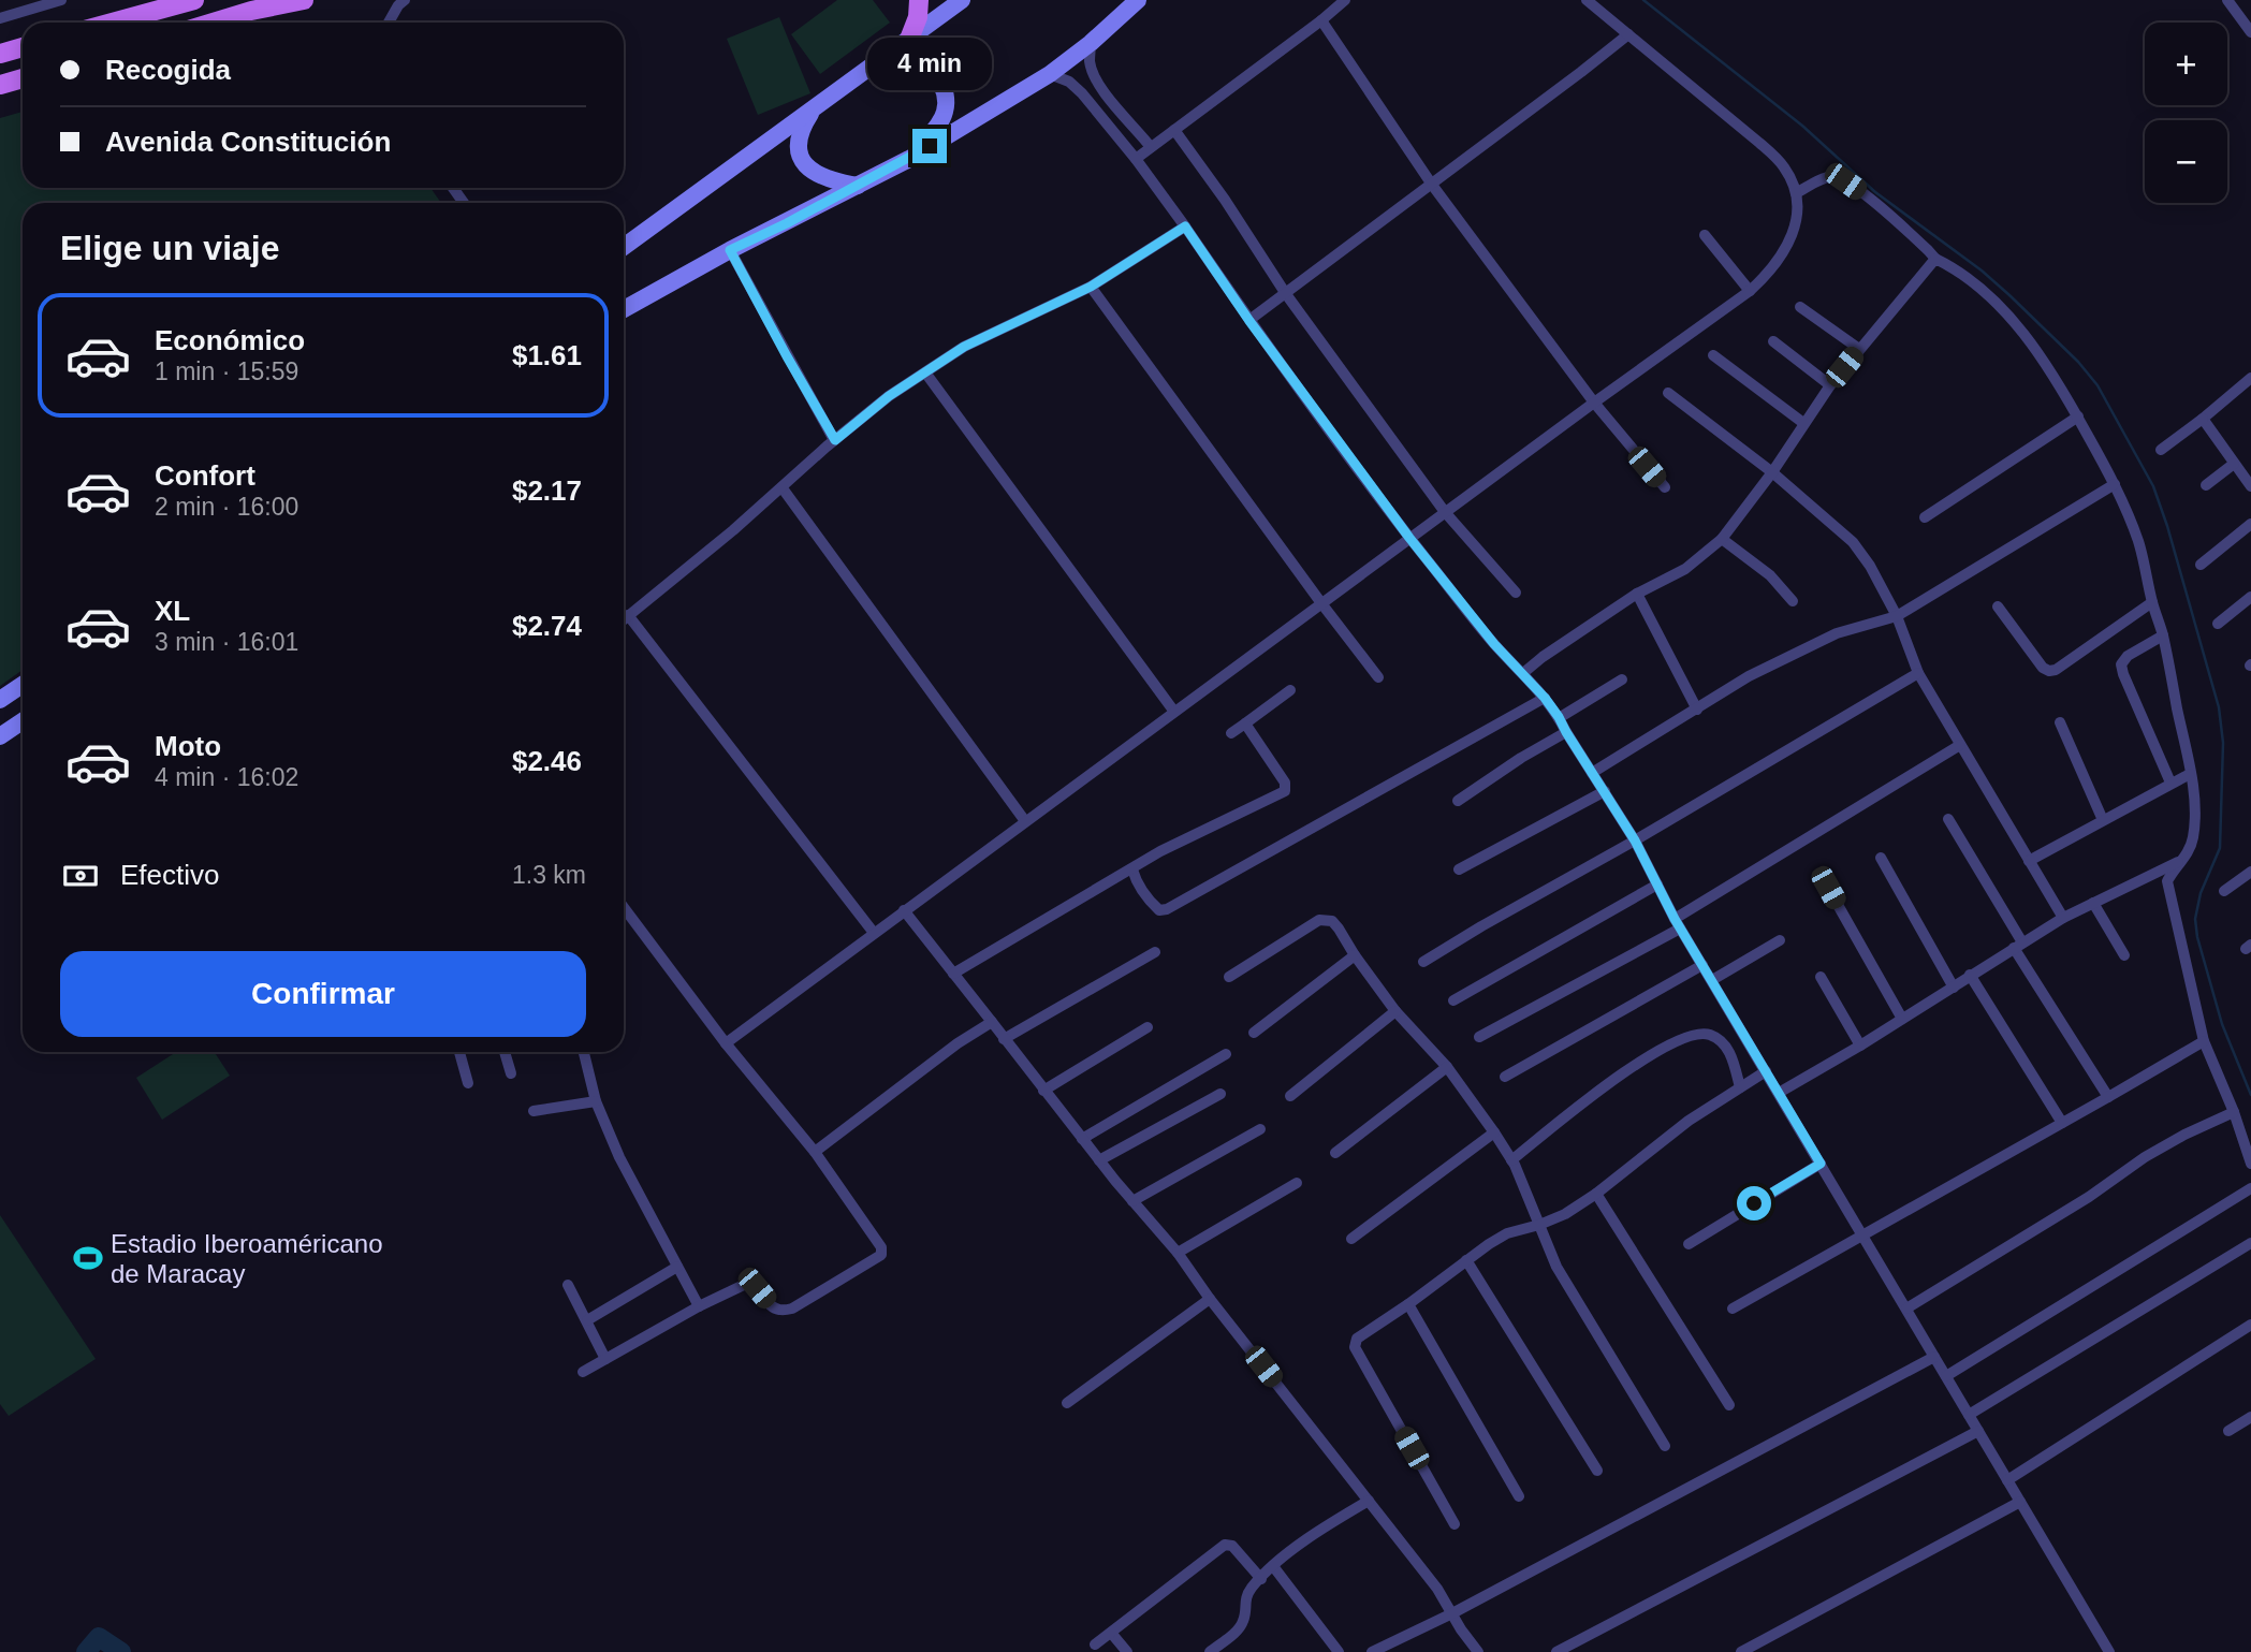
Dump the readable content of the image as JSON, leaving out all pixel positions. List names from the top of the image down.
{
  "places": {
    "sports": ["Estadio Iberoaméricano de Maracay"]
  },
  "page": {
    "map_buttons": ["+", "−"],
    "banner": ["Recogida", "Avenida Constitución"],
    "bubble": "4 min",
    "heading": "Elige un viaje",
    "list": [
      {
        "name": "Económico",
        "note": "1 min · 15:59",
        "value": "$1.61"
      },
      {
        "name": "Confort",
        "note": "2 min · 16:00",
        "value": "$2.17"
      },
      {
        "name": "XL",
        "note": "3 min · 16:01",
        "value": "$2.74"
      },
      {
        "name": "Moto",
        "note": "4 min · 16:02",
        "value": "$2.46"
      }
    ],
    "pay": ["Efectivo", "1.3 km"],
    "buttons": "Confirmar"
  }
}
